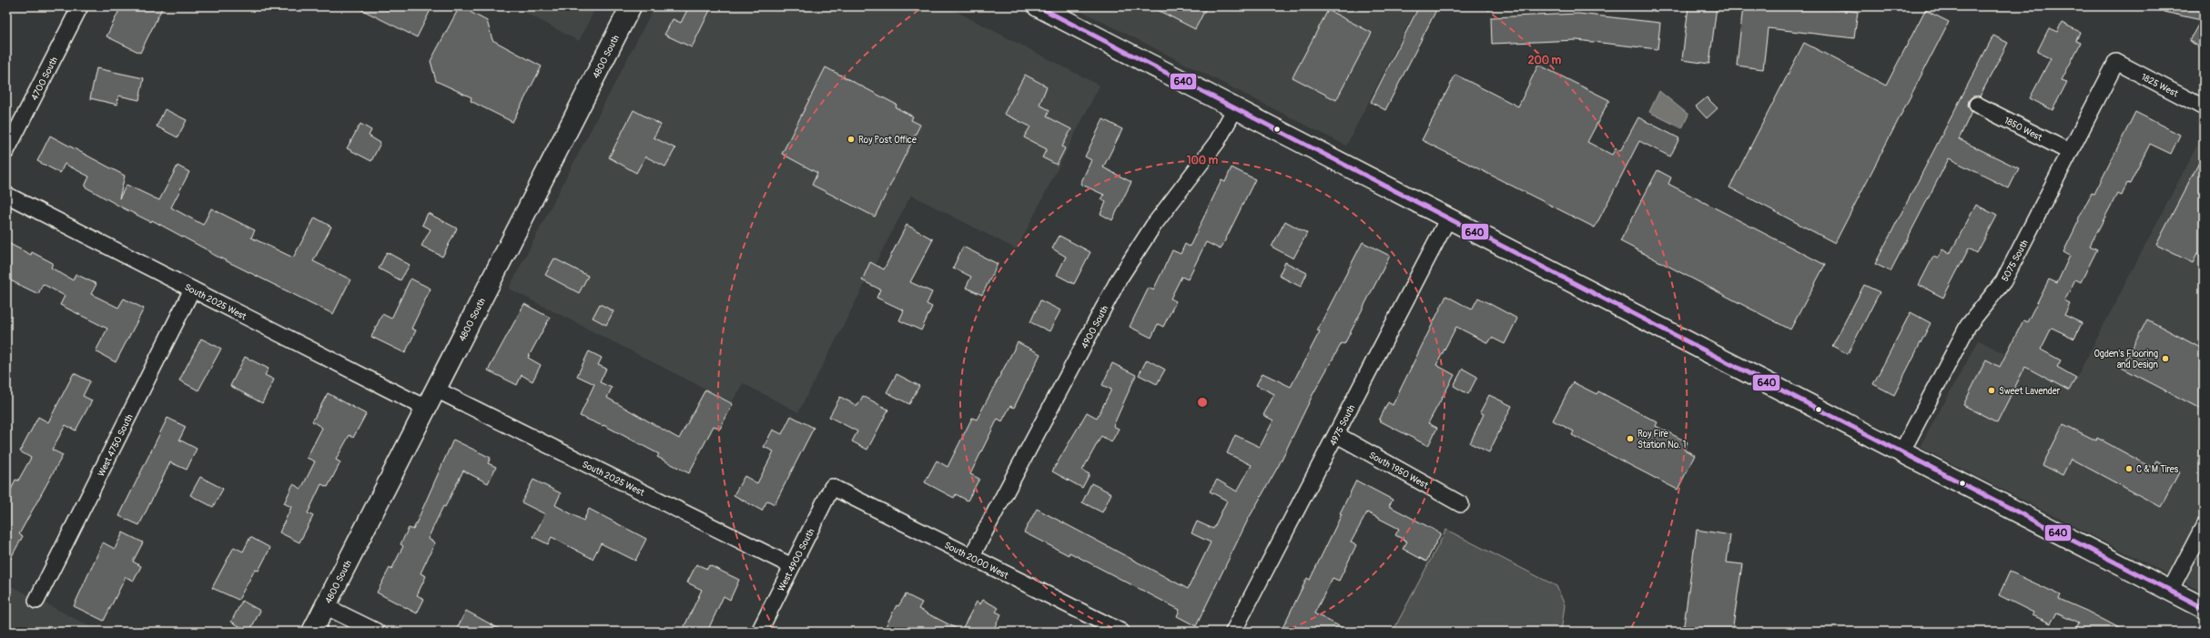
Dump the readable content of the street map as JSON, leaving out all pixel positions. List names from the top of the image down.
{
  "streets": {
    "main road": ["4800 South"],
    "street": [
      "4700 South",
      "1825 West",
      "1850 West",
      "5075 South",
      "South 2025 West",
      "4900 South",
      "4975 South",
      "West 4750 South",
      "South 1950 West",
      "West 4900 South",
      "South 2000 West"
    ]
  },
  "crossings": [
    ["4800 South", "South 2025 West"],
    ["1825 West", "5075 South"],
    ["1850 West", "5075 South"],
    ["South 2025 West", "West 4750 South"],
    ["South 2025 West", "West 4900 South"],
    ["4900 South", "South 2000 West"],
    ["4975 South", "South 1950 West"],
    ["West 4900 South", "South 2000 West"]
  ],
  "places": [
    "Roy Post Office",
    "Ogden's Flooring and Design",
    "Sweet Lavender",
    "Roy Fire Station No. 1",
    "C & M Tires"
  ],
  "lines": ["transit line 640"],
  "rings": ["200 m", "100 m"]
}
